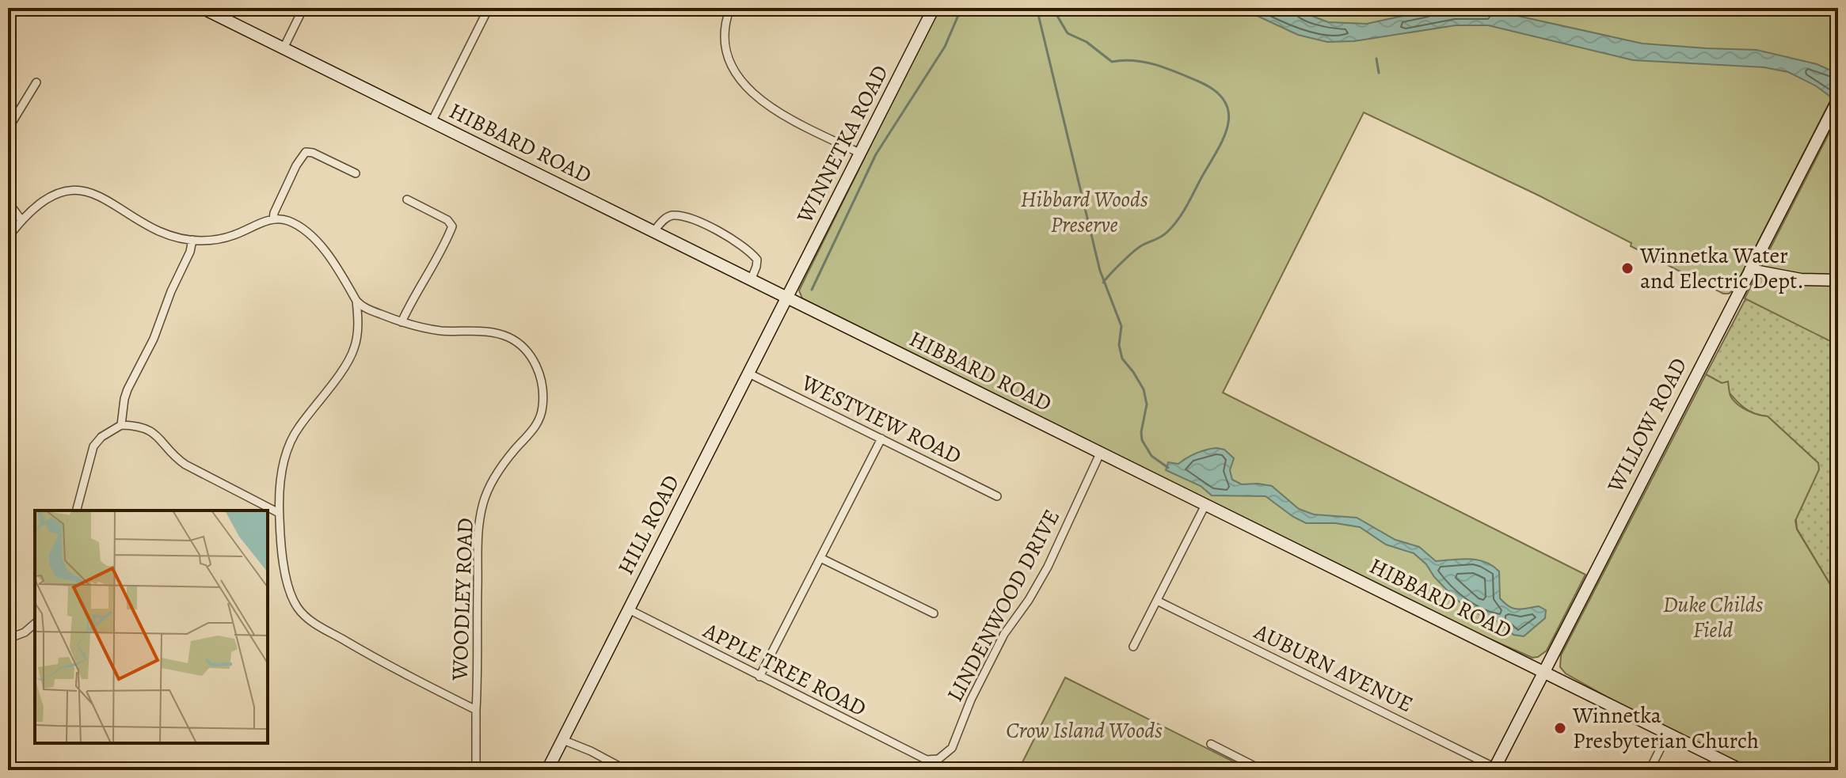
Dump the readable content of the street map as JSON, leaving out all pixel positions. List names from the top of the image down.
{
  "streets": {
    "street": [
      "HIBBARD ROAD",
      "WINNETKA ROAD",
      "WESTVIEW ROAD",
      "WILLOW ROAD",
      "HILL ROAD",
      "WOODLEY ROAD",
      "LINDENWOOD DRIVE",
      "AUBURN AVENUE",
      "APPLE TREE ROAD"
    ]
  },
  "crossings": [
    ["HIBBARD ROAD", "WINNETKA ROAD"],
    ["HIBBARD ROAD", "WILLOW ROAD"],
    ["HIBBARD ROAD", "HILL ROAD"],
    ["HIBBARD ROAD", "LINDENWOOD DRIVE"],
    ["WINNETKA ROAD", "HILL ROAD"],
    ["WESTVIEW ROAD", "HILL ROAD"],
    ["WILLOW ROAD", "AUBURN AVENUE"],
    ["HILL ROAD", "APPLE TREE ROAD"],
    ["LINDENWOOD DRIVE", "APPLE TREE ROAD"]
  ],
  "parks": ["Hibbard Woods Preserve", "Duke Childs Field", "Crow Island Woods"],
  "places": ["Winnetka Water and Electric Dept.", "Winnetka Presbyterian Church"]
}
